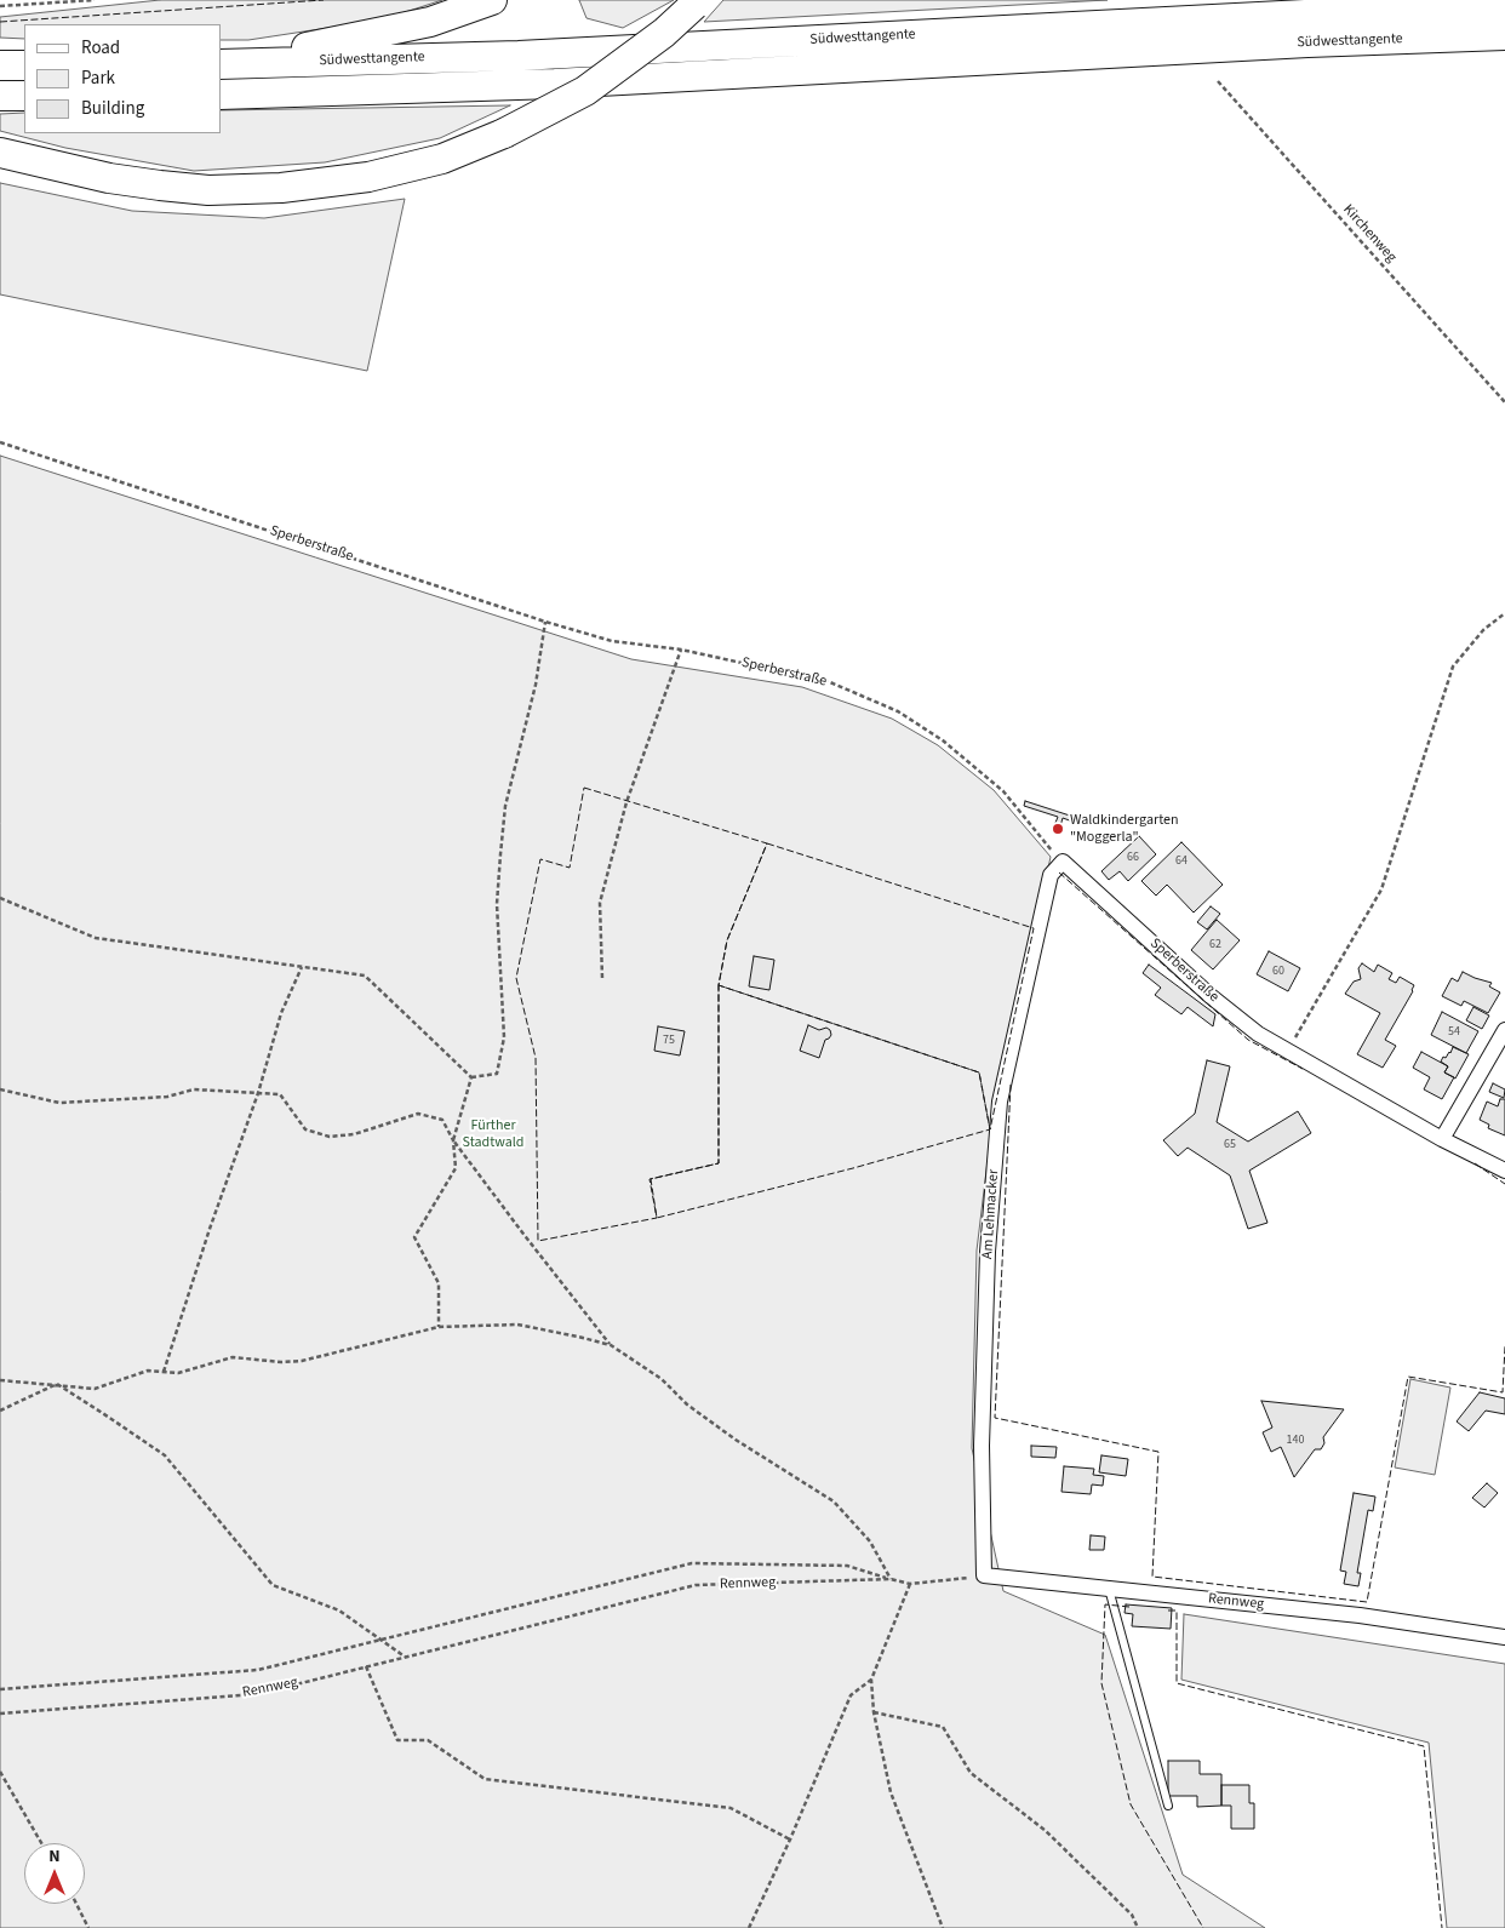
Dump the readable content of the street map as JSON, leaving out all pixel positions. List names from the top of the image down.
{
  "streets": {
    "highway": ["Südwesttangente"],
    "street": ["Sperberstraße", "Am Lehmacker", "Rennweg"],
    "path": ["Kirchenweg"]
  },
  "crossings": [
    ["Sperberstraße", "Am Lehmacker"],
    ["Am Lehmacker", "Rennweg"]
  ],
  "parks": ["Fürther Stadtwald"],
  "places": ["Waldkindergarten \"Moggerla\""],
  "house_numbers": [
    "66",
    "64",
    "62",
    "60",
    "54",
    "75",
    "65",
    "140"
  ],
  "legend": ["Road", "Park", "Building"],
  "north": "top"
}
